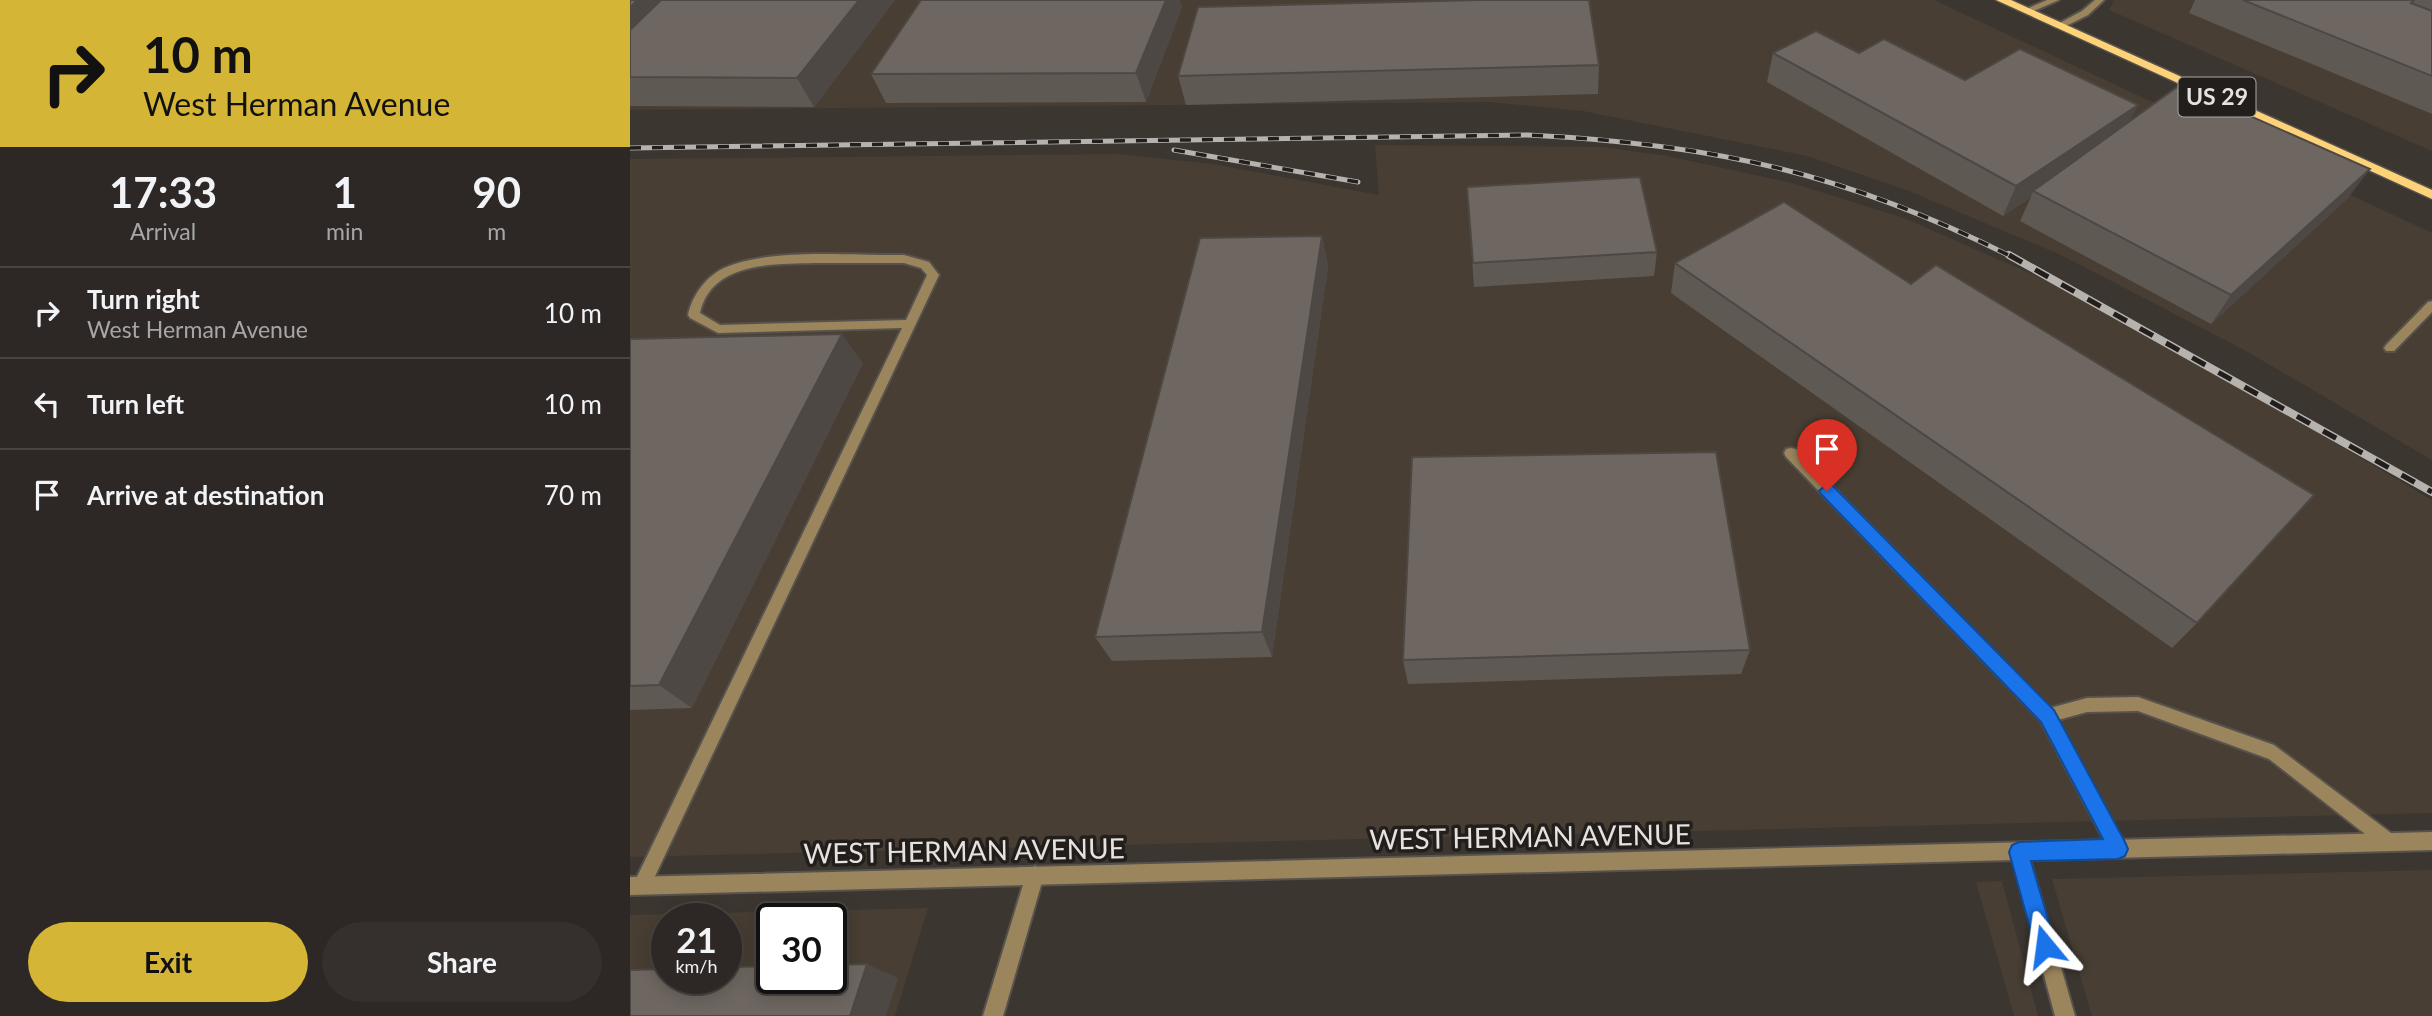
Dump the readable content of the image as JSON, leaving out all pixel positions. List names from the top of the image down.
{
  "streets": {
    "main road": ["US 29"],
    "street": ["WEST HERMAN AVENUE"]
  },
  "page": {
    "turn": ["10 m", "West Herman Avenue"],
    "eta": [
      "17:33",
      "Arrival",
      "1",
      "min",
      "90",
      "m"
    ],
    "list": [
      {
        "name": "Turn right",
        "note": "West Herman Avenue",
        "value": "10 m"
      },
      {
        "name": "Turn left",
        "value": "10 m"
      },
      {
        "name": "Arrive at destination",
        "value": "70 m"
      }
    ],
    "speed": "21 km/h",
    "limit": "30",
    "buttons": ["Exit", "Share"]
  }
}
